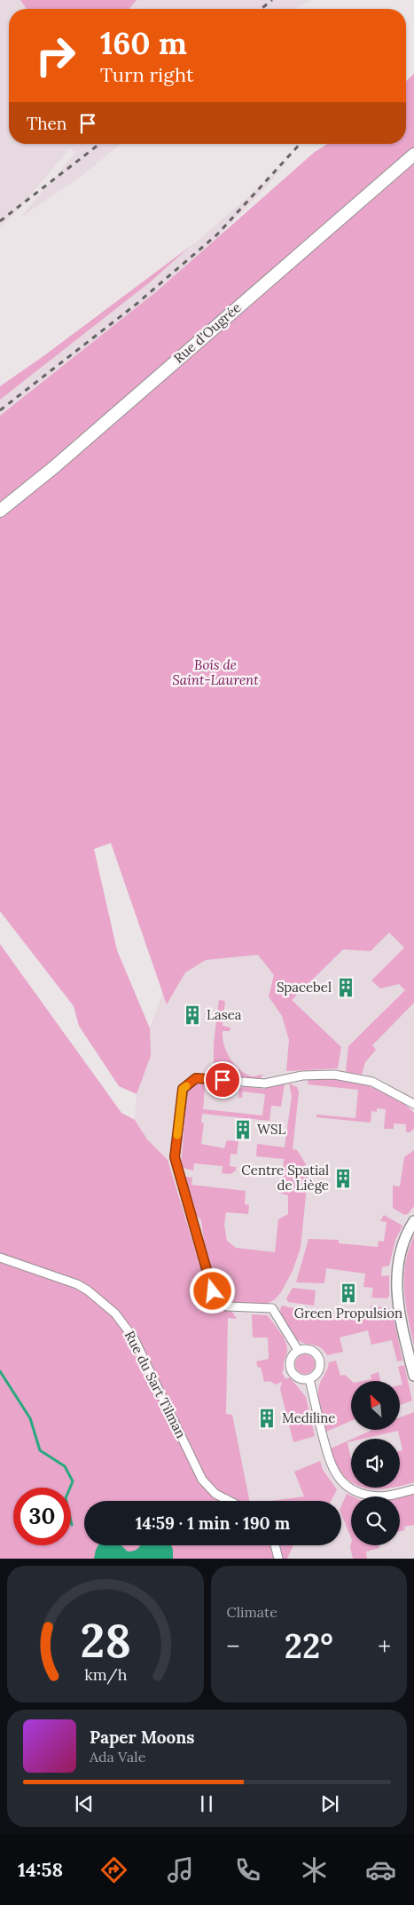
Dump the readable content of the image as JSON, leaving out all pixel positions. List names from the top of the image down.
{
  "streets": {
    "main road": ["Rue d'Ougrée"],
    "street": ["Rue du Sart Tilman"]
  },
  "parks": ["Bois de Saint-Laurent"],
  "places": {
    "building": [
      "Spacebel",
      "Lasea",
      "WSL",
      "Centre Spatial de Liège",
      "Green Propulsion",
      "Mediline"
    ]
  },
  "north": "top left",
  "page": {
    "turn": ["160 m", "Turn right"],
    "then": "Then",
    "limit": "30",
    "trip": "14:59 · 1 min · 190 m",
    "tile": "Climate",
    "heat": ["−", "22°", "+"],
    "song": ["Paper Moons", "Ada Vale"],
    "tabs": "14:58",
    "gauge": ["28", "km/h"]
  }
}
